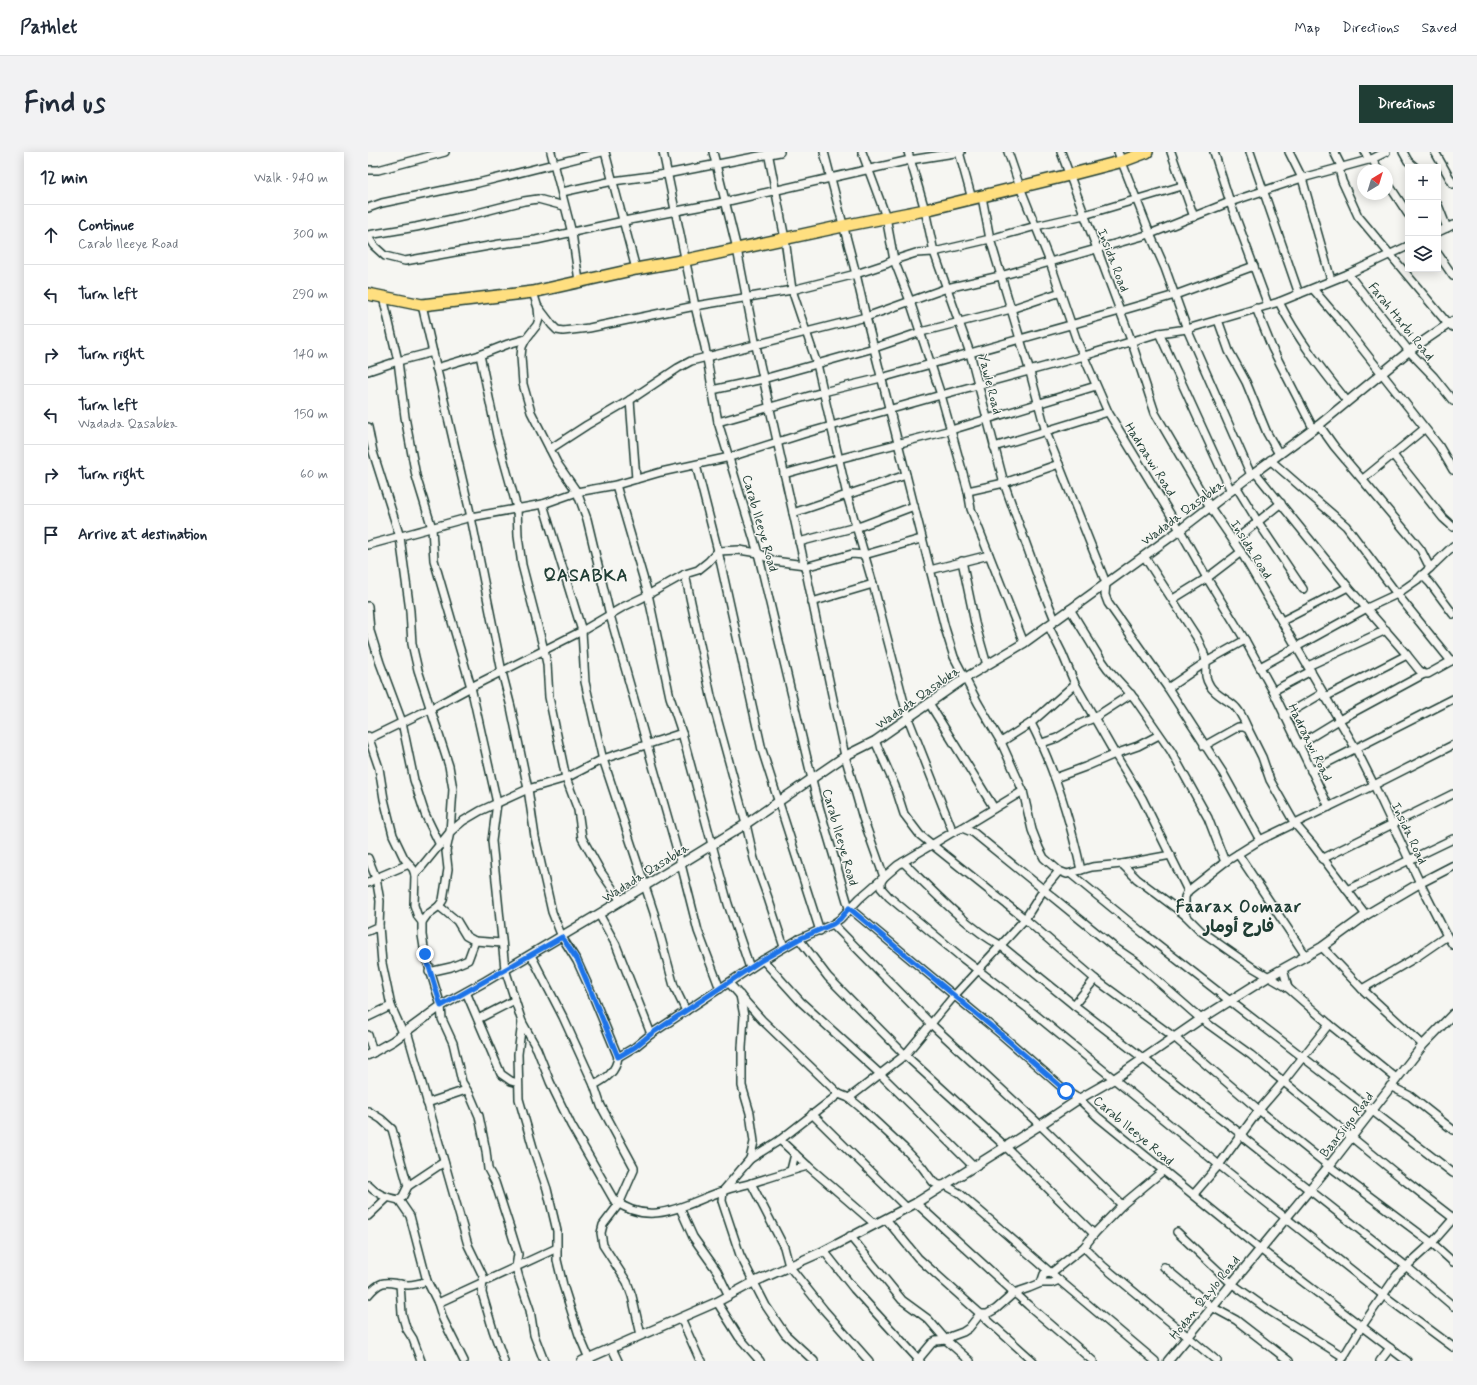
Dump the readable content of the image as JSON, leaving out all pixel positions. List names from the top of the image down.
{
  "streets": {
    "street": [
      "Insida Road",
      "Farah Harbi Road",
      "Yawle Road",
      "Hadraawi Road",
      "Wadada Qasabka",
      "Carab Ileeye Road",
      "Baarsiigo Road",
      "Hodan Qaylo Road"
    ]
  },
  "crossings": [
    ["Insida Road", "Wadada Qasabka"],
    ["Farah Harbi Road", "Wadada Qasabka"],
    ["Yawle Road", "Wadada Qasabka"],
    ["Hadraawi Road", "Wadada Qasabka"],
    ["Wadada Qasabka", "Carab Ileeye Road"],
    ["Carab Ileeye Road", "Baarsiigo Road"],
    ["Carab Ileeye Road", "Hodan Qaylo Road"],
    ["Baarsiigo Road", "Hodan Qaylo Road"]
  ],
  "districts": ["QASABKA", "Faarax Oomaar فارح أومار"],
  "north": "top right",
  "page": {
    "header": "Pathlet",
    "nav": ["Map", "Directions", "Saved"],
    "buttons": "Directions",
    "title": "Find us",
    "heading": ["12 min", "Walk · 940 m"],
    "map_buttons": ["+", "−"],
    "list": [
      ["Continue", "Carab Ileeye Road", "300 m"],
      ["Turn left", "290 m"],
      ["Turn right", "140 m"],
      ["Turn left", "Wadada Qasabka", "150 m"],
      ["Turn right", "60 m"],
      "Arrive at destination"
    ]
  }
}
